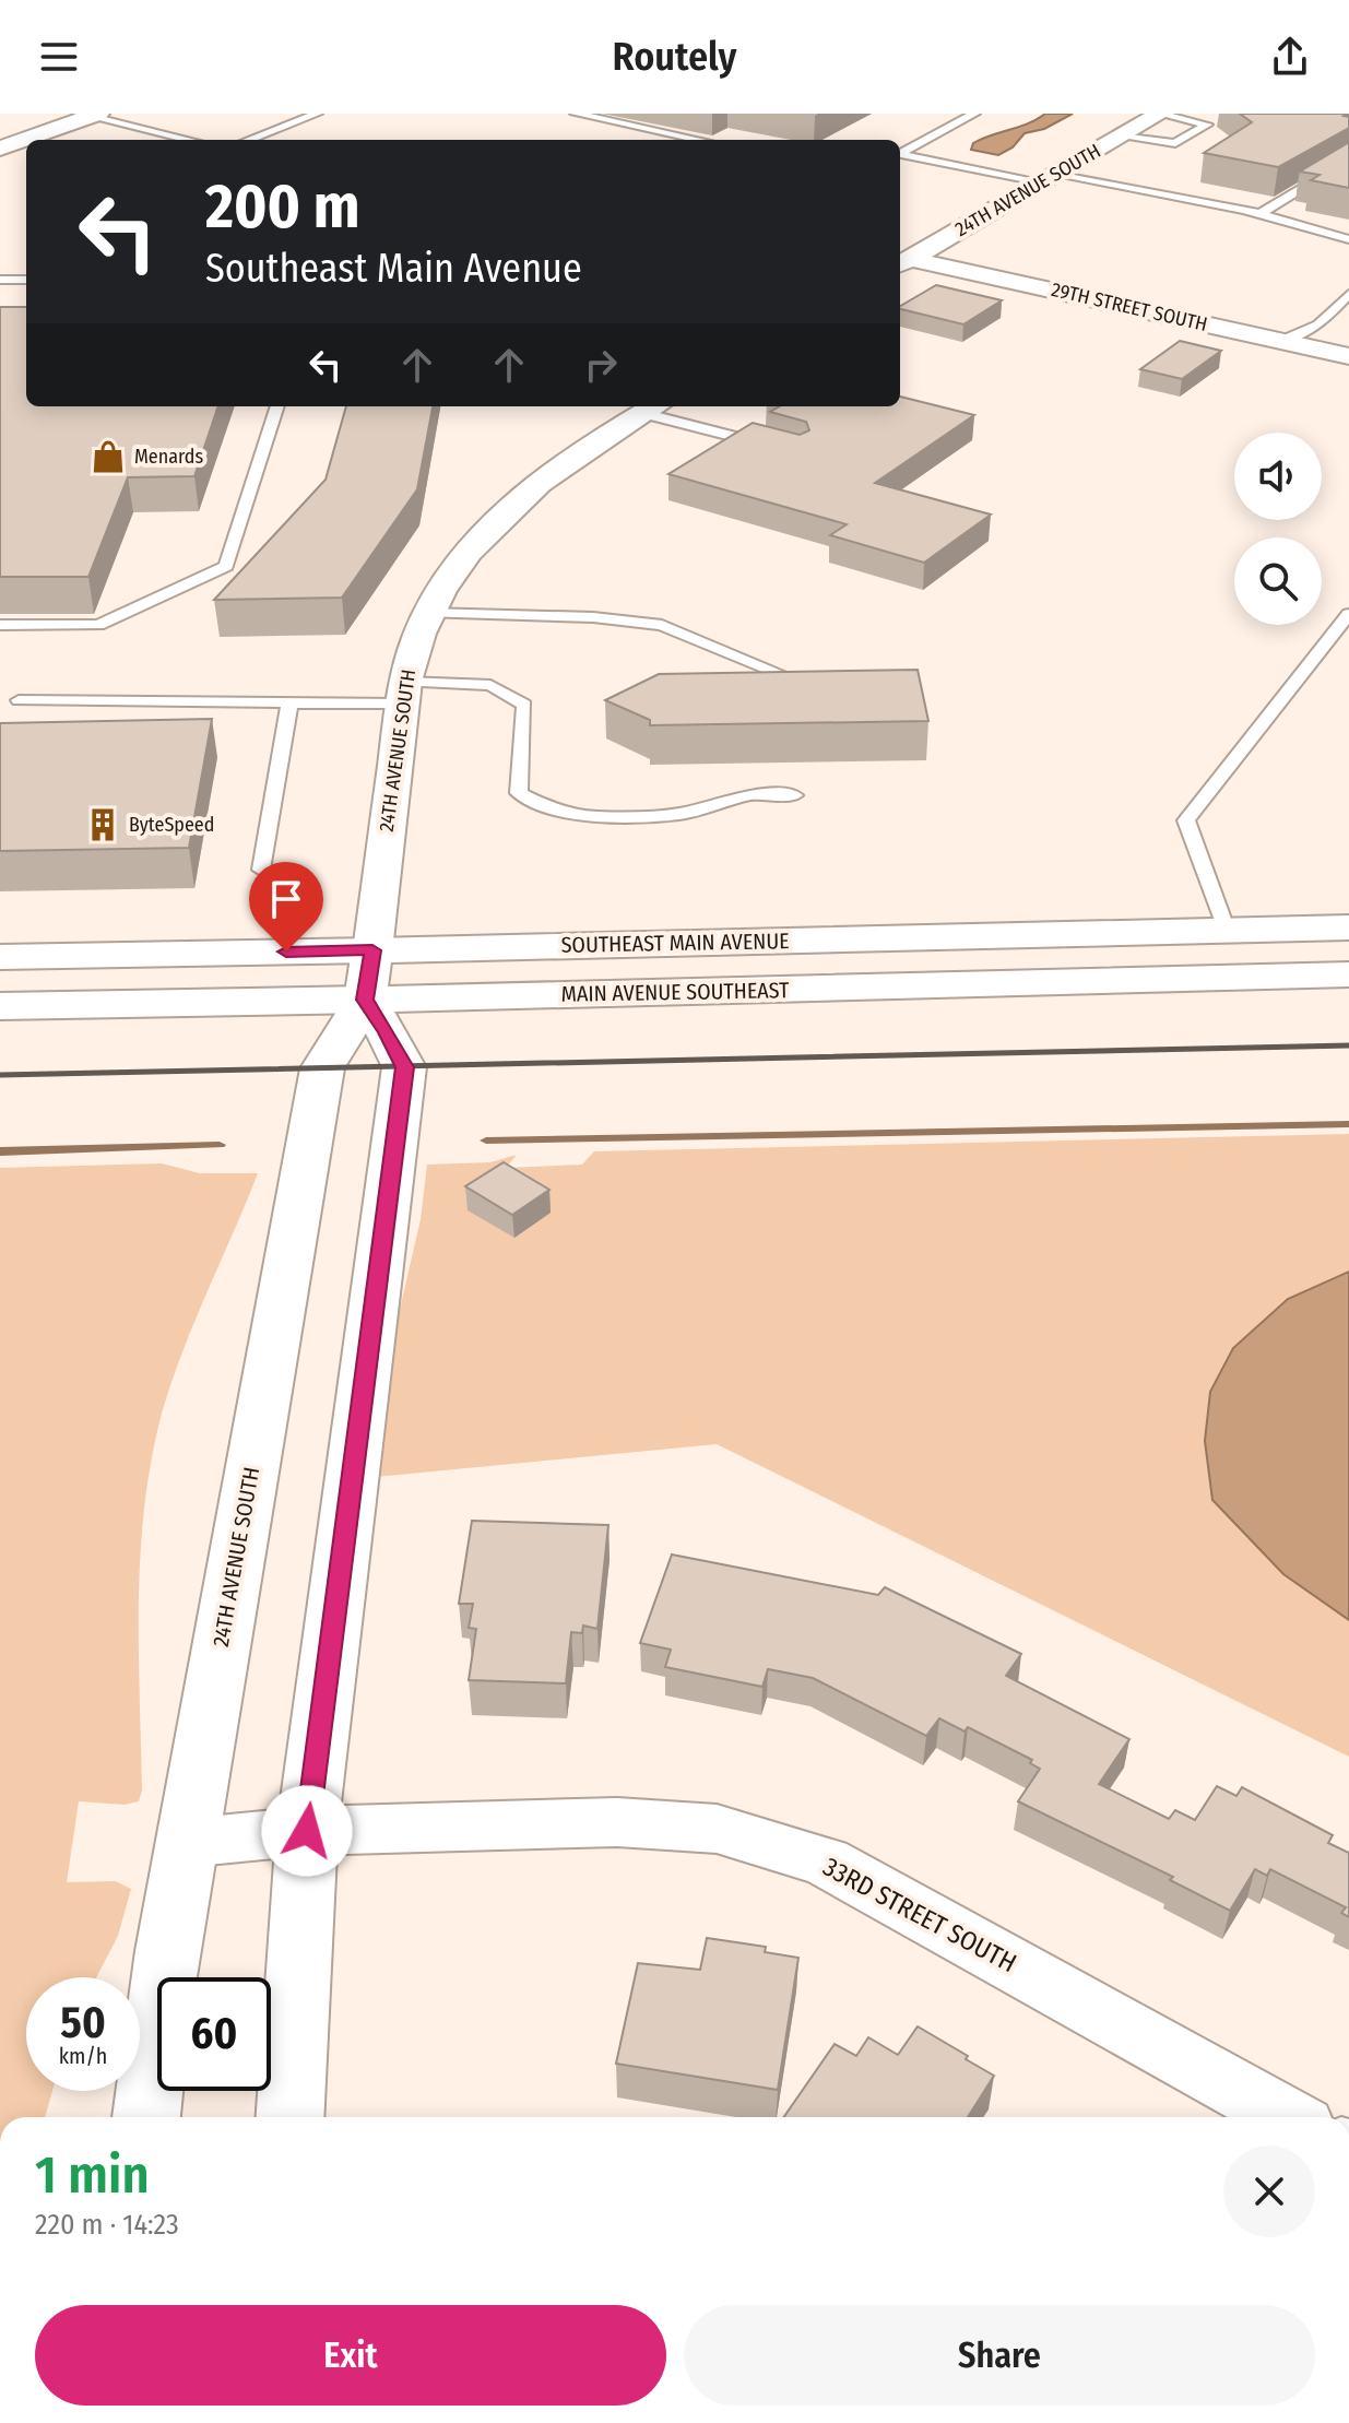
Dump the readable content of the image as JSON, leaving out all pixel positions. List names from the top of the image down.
{
  "streets": {
    "main road": ["24TH AVENUE SOUTH", "SOUTHEAST MAIN AVENUE", "MAIN AVENUE SOUTHEAST"],
    "street": ["29TH STREET SOUTH", "33RD STREET SOUTH"]
  },
  "crossings": [
    ["24TH AVENUE SOUTH", "29TH STREET SOUTH"],
    ["24TH AVENUE SOUTH", "SOUTHEAST MAIN AVENUE"],
    ["24TH AVENUE SOUTH", "MAIN AVENUE SOUTHEAST"],
    ["24TH AVENUE SOUTH", "33RD STREET SOUTH"],
    ["SOUTHEAST MAIN AVENUE", "MAIN AVENUE SOUTHEAST"]
  ],
  "places": {
    "shop": ["Menards"],
    "building": ["ByteSpeed"]
  },
  "page": {
    "header": "Routely",
    "turn": ["200 m", "Southeast Main Avenue"],
    "speed": "50 km/h",
    "limit": "60",
    "heading": ["1 min", "220 m · 14:23"],
    "buttons": ["Exit", "Share"]
  }
}
